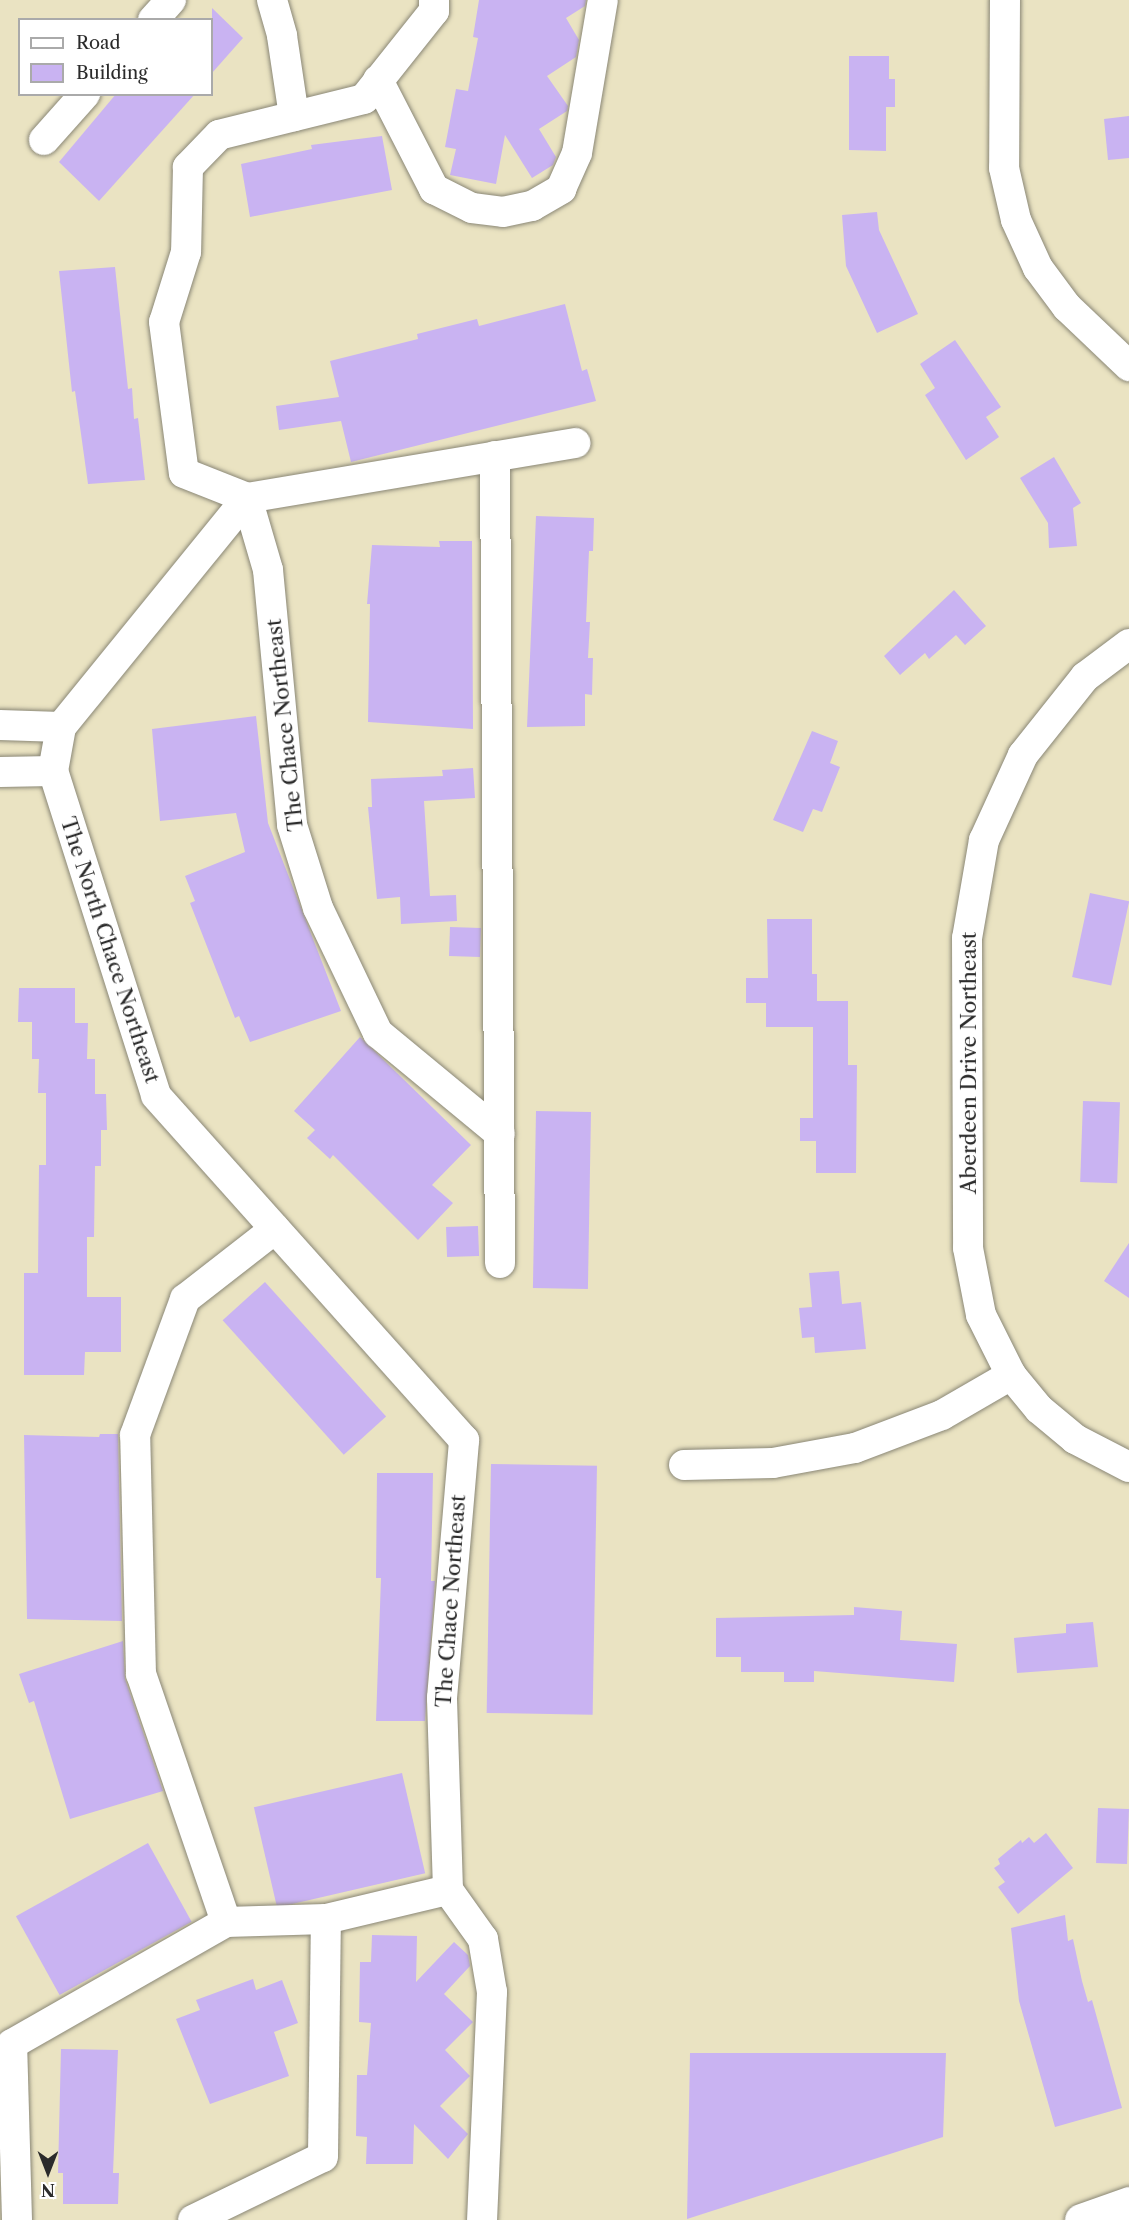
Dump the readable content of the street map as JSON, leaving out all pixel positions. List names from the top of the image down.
{
  "streets": {
    "street": ["The Chace Northeast", "The North Chace Northeast", "Aberdeen Drive Northeast"]
  },
  "crossings": [
    ["The Chace Northeast", "The North Chace Northeast"]
  ],
  "legend": ["Road", "Building"],
  "north": "bottom"
}
